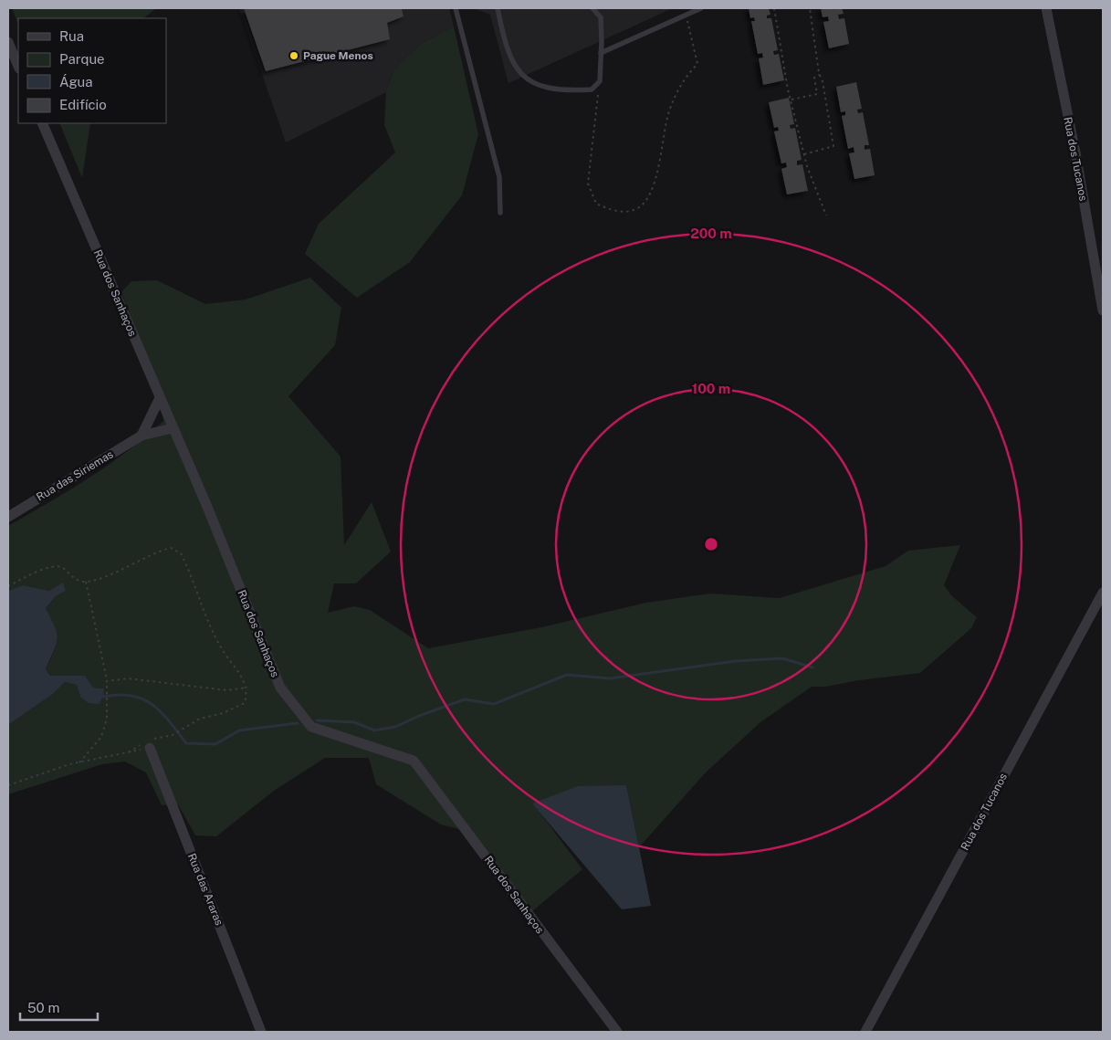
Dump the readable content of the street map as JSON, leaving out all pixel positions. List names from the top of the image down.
{
  "streets": {
    "street": [
      "Rua dos Tucanos",
      "Rua dos Sanhaços",
      "Rua das Siriemas",
      "Rua das Araras"
    ]
  },
  "crossings": [
    ["Rua dos Sanhaços", "Rua das Siriemas"]
  ],
  "places": ["Pague Menos"],
  "legend": [
    "Rua",
    "Parque",
    "Água",
    "Edifício"
  ],
  "scale_bar": "50 m",
  "rings": ["200 m", "100 m"]
}
